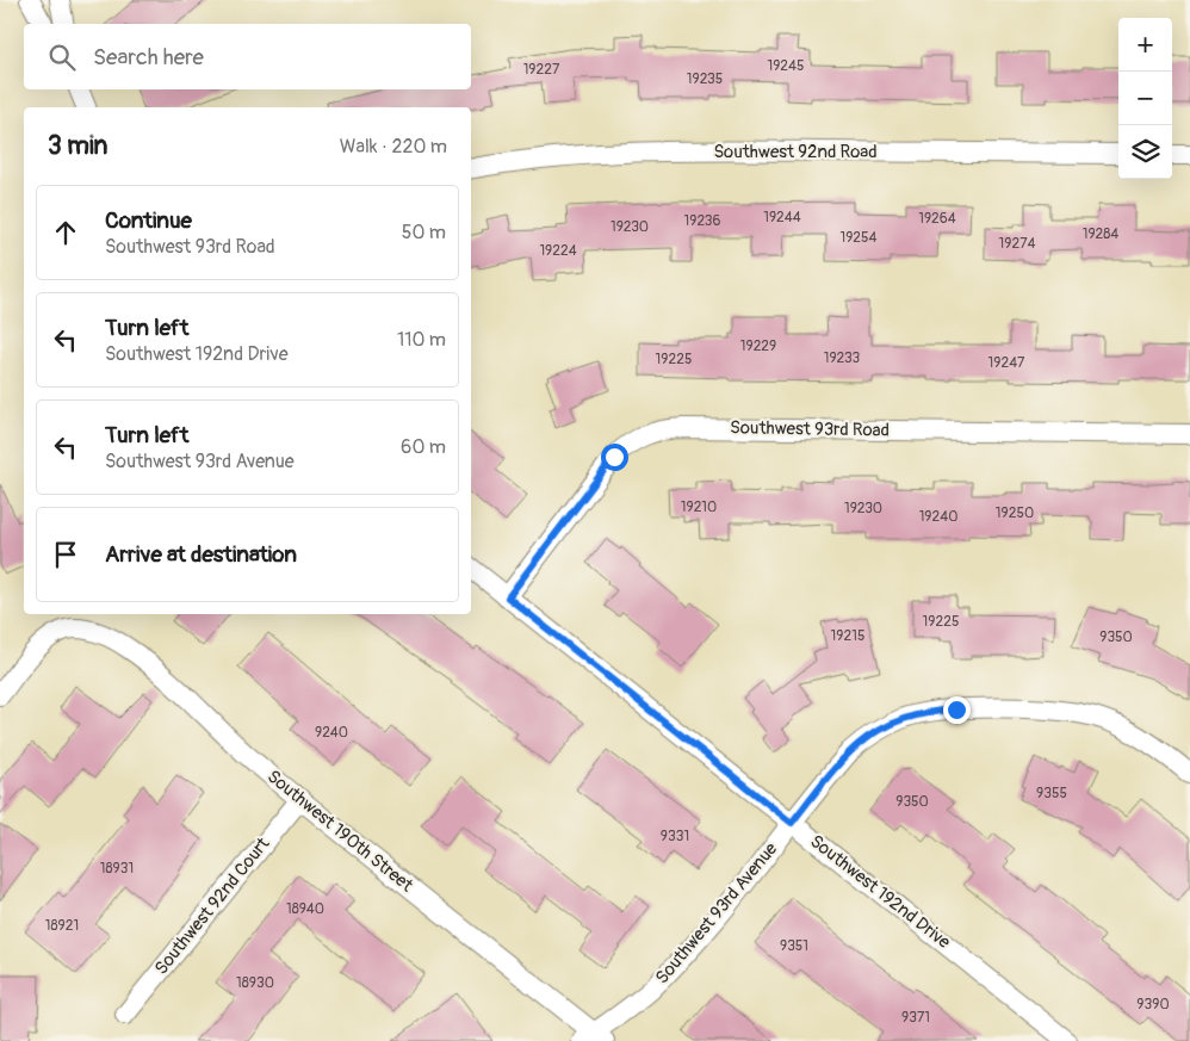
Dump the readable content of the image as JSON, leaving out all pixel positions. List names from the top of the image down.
{
  "streets": {
    "street": [
      "Southwest 92nd Road",
      "Southwest 93rd Road",
      "Southwest 190th Street",
      "Southwest 192nd Drive",
      "Southwest 92nd Court",
      "Southwest 93rd Avenue"
    ]
  },
  "crossings": [
    ["Southwest 93rd Road", "Southwest 192nd Drive"],
    ["Southwest 190th Street", "Southwest 92nd Court"],
    ["Southwest 190th Street", "Southwest 93rd Avenue"],
    ["Southwest 192nd Drive", "Southwest 93rd Avenue"]
  ],
  "house_numbers": [
    "19245",
    "19227",
    "19235",
    "19244",
    "19264",
    "19236",
    "19230",
    "19284",
    "19254",
    "19274",
    "19224",
    "19229",
    "19233",
    "19225",
    "19247",
    "19210",
    "19230",
    "19250",
    "19240",
    "19225",
    "19215",
    "9350",
    "9240",
    "9355",
    "9350",
    "9331",
    "18931",
    "18940",
    "18921",
    "9351",
    "18930",
    "9390",
    "9371"
  ],
  "page": {
    "map_buttons": ["+", "−"],
    "search": "Search here",
    "heading": ["3 min", "Walk · 220 m"],
    "list": [
      ["Continue", "Southwest 93rd Road", "50 m"],
      ["Turn left", "Southwest 192nd Drive", "110 m"],
      ["Turn left", "Southwest 93rd Avenue", "60 m"],
      "Arrive at destination"
    ]
  }
}
